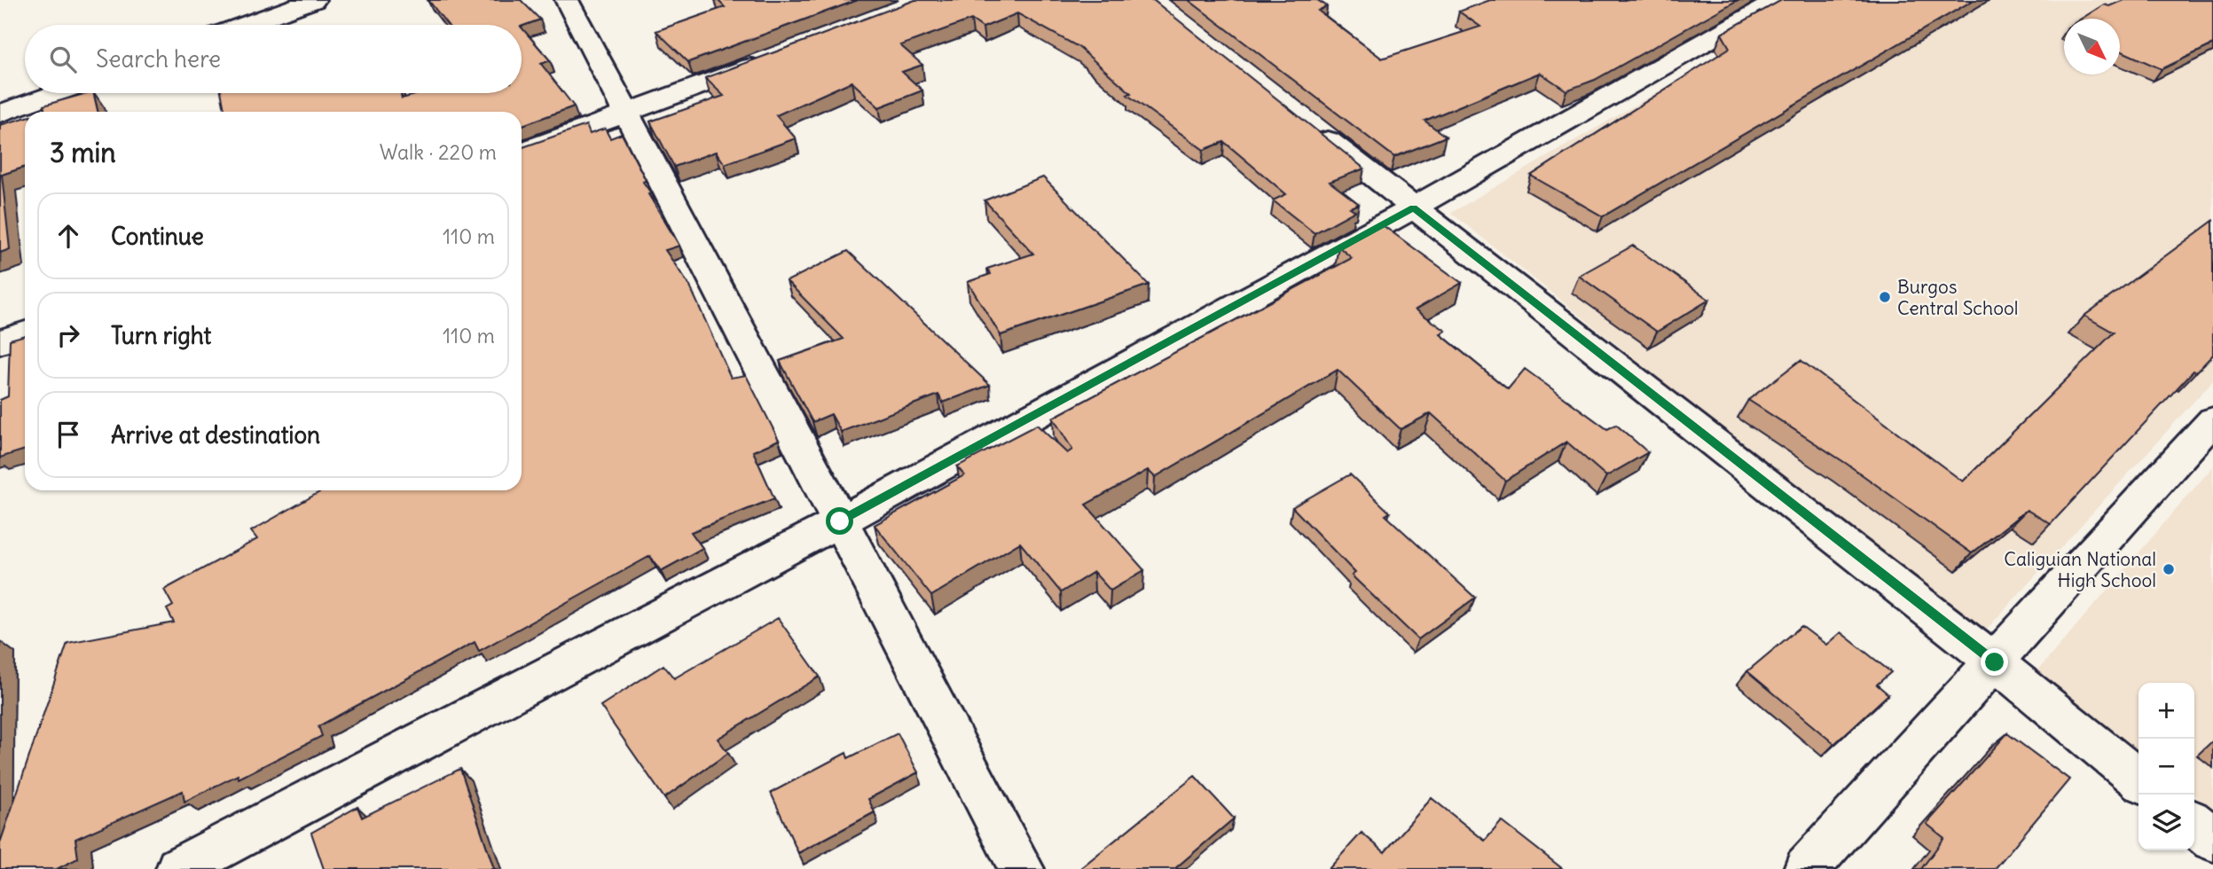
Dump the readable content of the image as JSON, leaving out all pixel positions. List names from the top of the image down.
{
  "places": ["Burgos Central School", "Caliguian National High School"],
  "north": "bottom right",
  "page": {
    "search": "Search here",
    "heading": ["3 min", "Walk · 220 m"],
    "list": [
      ["Continue", "110 m"],
      ["Turn right", "110 m"],
      "Arrive at destination"
    ],
    "map_buttons": ["+", "−"]
  }
}
